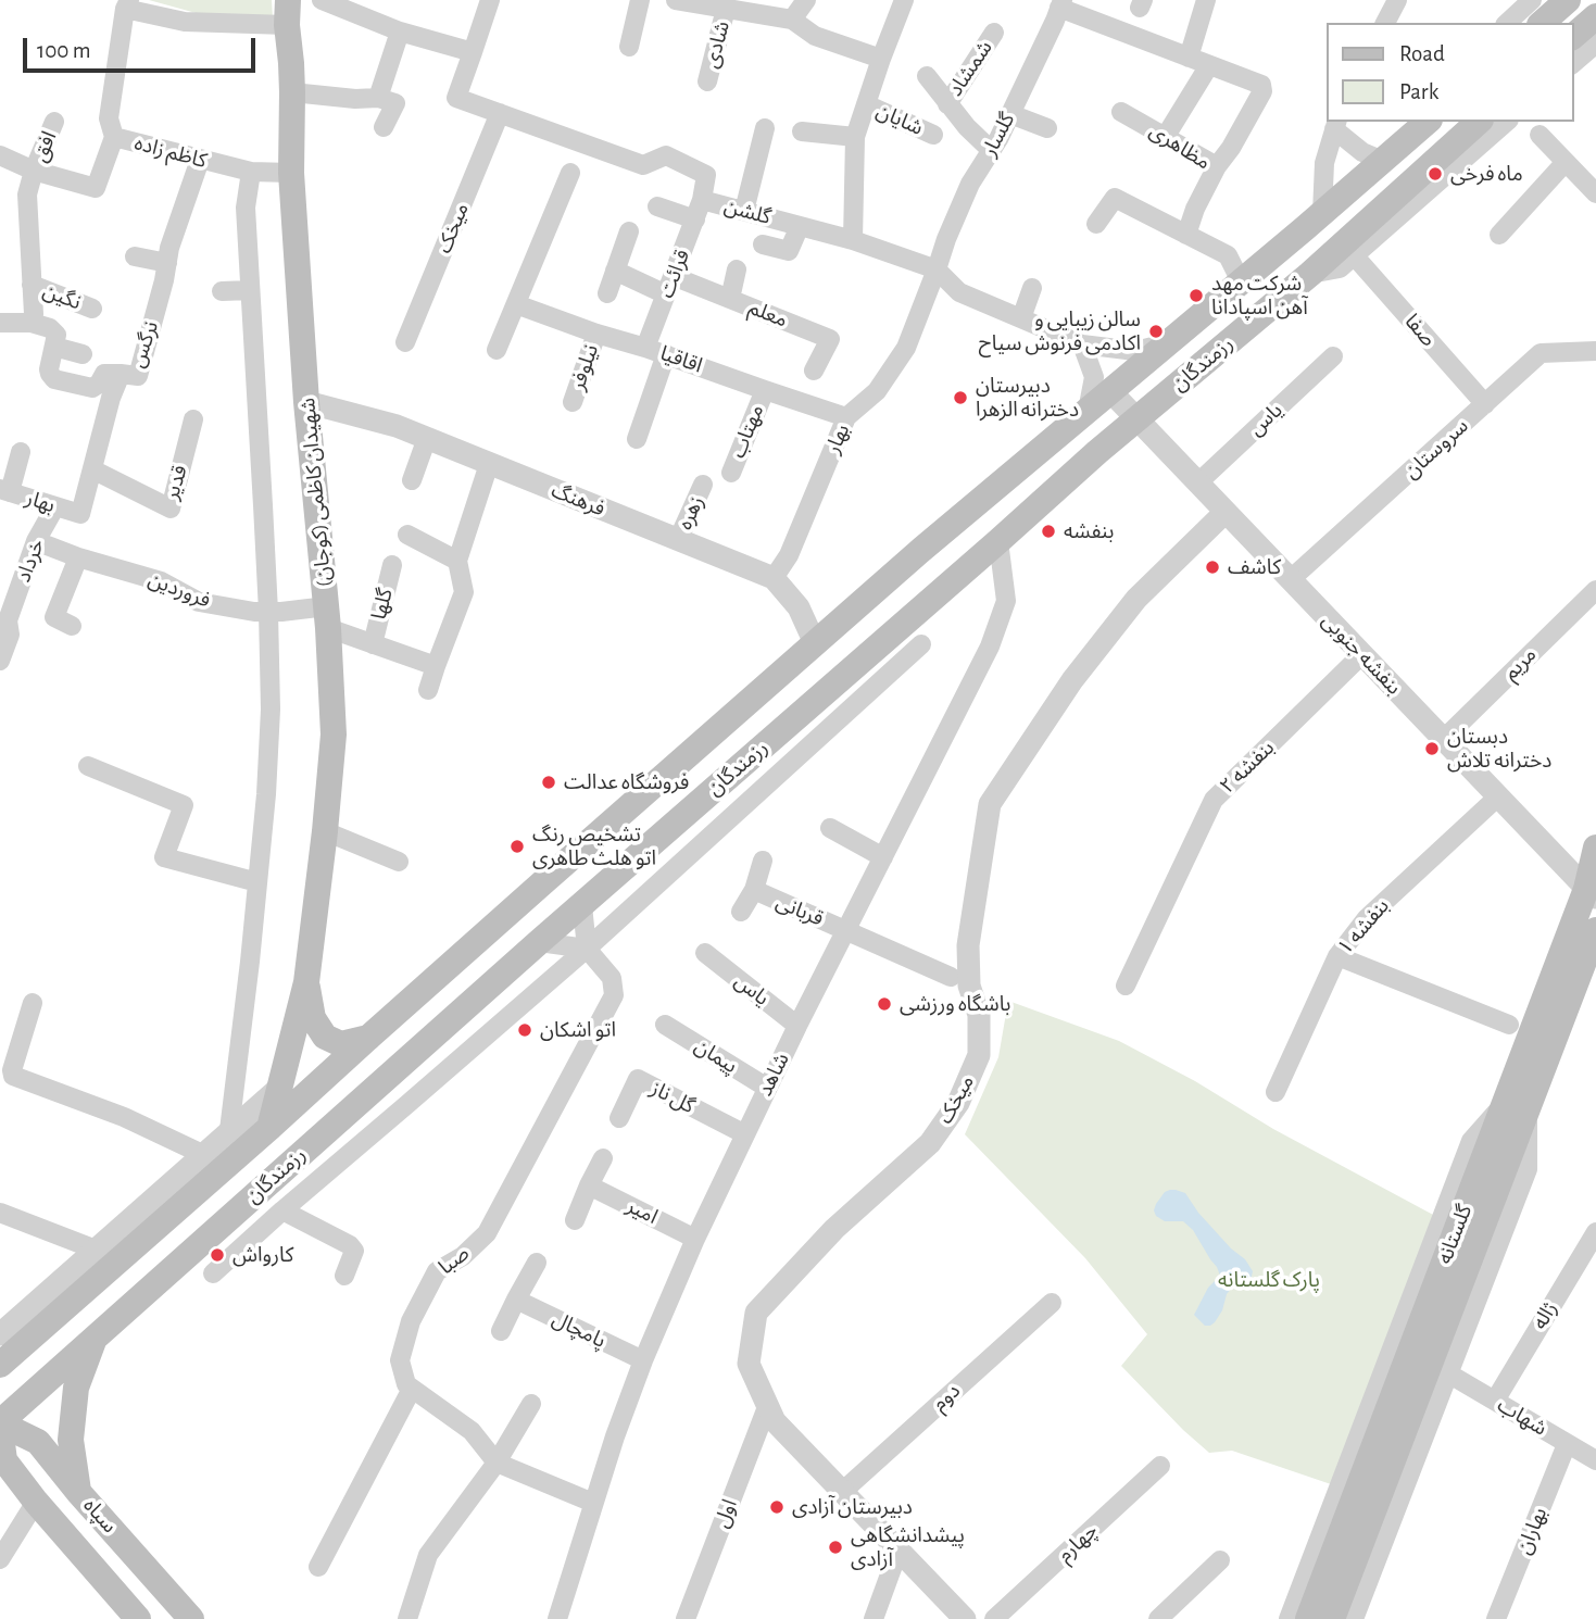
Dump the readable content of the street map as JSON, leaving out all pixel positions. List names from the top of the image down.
{
  "streets": {
    "main road": [
      "رزمندگان",
      "شهیدان کاظمی (کوجان)",
      "گلستانه",
      "سپاه"
    ],
    "street": [
      "شادی",
      "شمشاد",
      "شایان",
      "گلسار",
      "افق",
      "مظاهری",
      "کاظم زاده",
      "گلشن",
      "میخک",
      "قرائت",
      "نگین",
      "معلم",
      "صفا",
      "نرگس",
      "اقاقیا",
      "نیلوفر",
      "یاس",
      "مهتاب",
      "بهار",
      "سروستان",
      "قدیر",
      "فرهنگ",
      "زهره",
      "خرداد",
      "فروردین",
      "گلها",
      "بنفشه جنوبی",
      "مریم",
      "بنفشه ۲",
      "قربانی",
      "بنفشه ۱",
      "پیمان",
      "شاهد",
      "گل ناز",
      "امیر",
      "صبا",
      "ژاله",
      "پامچال",
      "دوم",
      "شهاب",
      "اول",
      "بهاران",
      "چهارم"
    ]
  },
  "crossings": [
    ["شمشاد", "گلسار"],
    ["گلسار", "گلشن"],
    ["گلسار", "بهار"],
    ["افق", "کاظم زاده"],
    ["افق", "نگین"],
    ["کاظم زاده", "نرگس"],
    ["کاظم زاده", "شهیدان کاظمی (کوجان)"],
    ["گلشن", "میخک"],
    ["گلشن", "قرائت"],
    ["گلشن", "رزمندگان"],
    ["گلشن", "بهار"],
    ["میخک", "بنفشه جنوبی"],
    ["میخک", "دوم"],
    ["میخک", "اول"],
    ["قرائت", "معلم"],
    ["قرائت", "اقاقیا"],
    ["صفا", "سروستان"],
    ["نرگس", "بهار"],
    ["نرگس", "قدیر"],
    ["اقاقیا", "نیلوفر"],
    ["اقاقیا", "مهتاب"],
    ["اقاقیا", "بهار"],
    ["رزمندگان", "فرهنگ"],
    ["رزمندگان", "بنفشه جنوبی"],
    ["رزمندگان", "شاهد"],
    ["رزمندگان", "سپاه"],
    ["یاس", "بنفشه جنوبی"],
    ["یاس", "شاهد"],
    ["بهار", "فرهنگ"],
    ["بهار", "خرداد"],
    ["سروستان", "بنفشه جنوبی"],
    ["شهیدان کاظمی (کوجان)", "فرهنگ"],
    ["شهیدان کاظمی (کوجان)", "فروردین"],
    ["فرهنگ", "زهره"],
    ["خرداد", "فروردین"],
    ["بنفشه جنوبی", "مریم"],
    ["بنفشه جنوبی", "بنفشه ۲"],
    ["بنفشه جنوبی", "بنفشه ۱"],
    ["بنفشه جنوبی", "گلستانه"],
    ["قربانی", "شاهد"],
    ["پیمان", "شاهد"],
    ["شاهد", "گل ناز"],
    ["شاهد", "امیر"],
    ["شاهد", "پامچال"],
    ["ژاله", "شهاب"],
    ["شهاب", "بهاران"]
  ],
  "parks": ["پارک گلستانه"],
  "places": [
    "ماه فرخی",
    "شرکت مهد آهن اسپادانا",
    "سالن زیبایی و اکادمی فرنوش سیاح",
    "دبيرستان دخترانه الزهرا",
    "بنفشه",
    "کاشف",
    "دبستان دخترانه تلاش",
    "فروشگاه عدالت",
    "تشخیص رنگ اتو هلث طاهری",
    "باشگاه ورزشی",
    "اتو اشکان",
    "کارواش",
    "دبیرستان آزادی",
    "پیشدانشگاهی آزادی"
  ],
  "legend": ["Road", "Park"],
  "scale_bar": "100 m"
}
